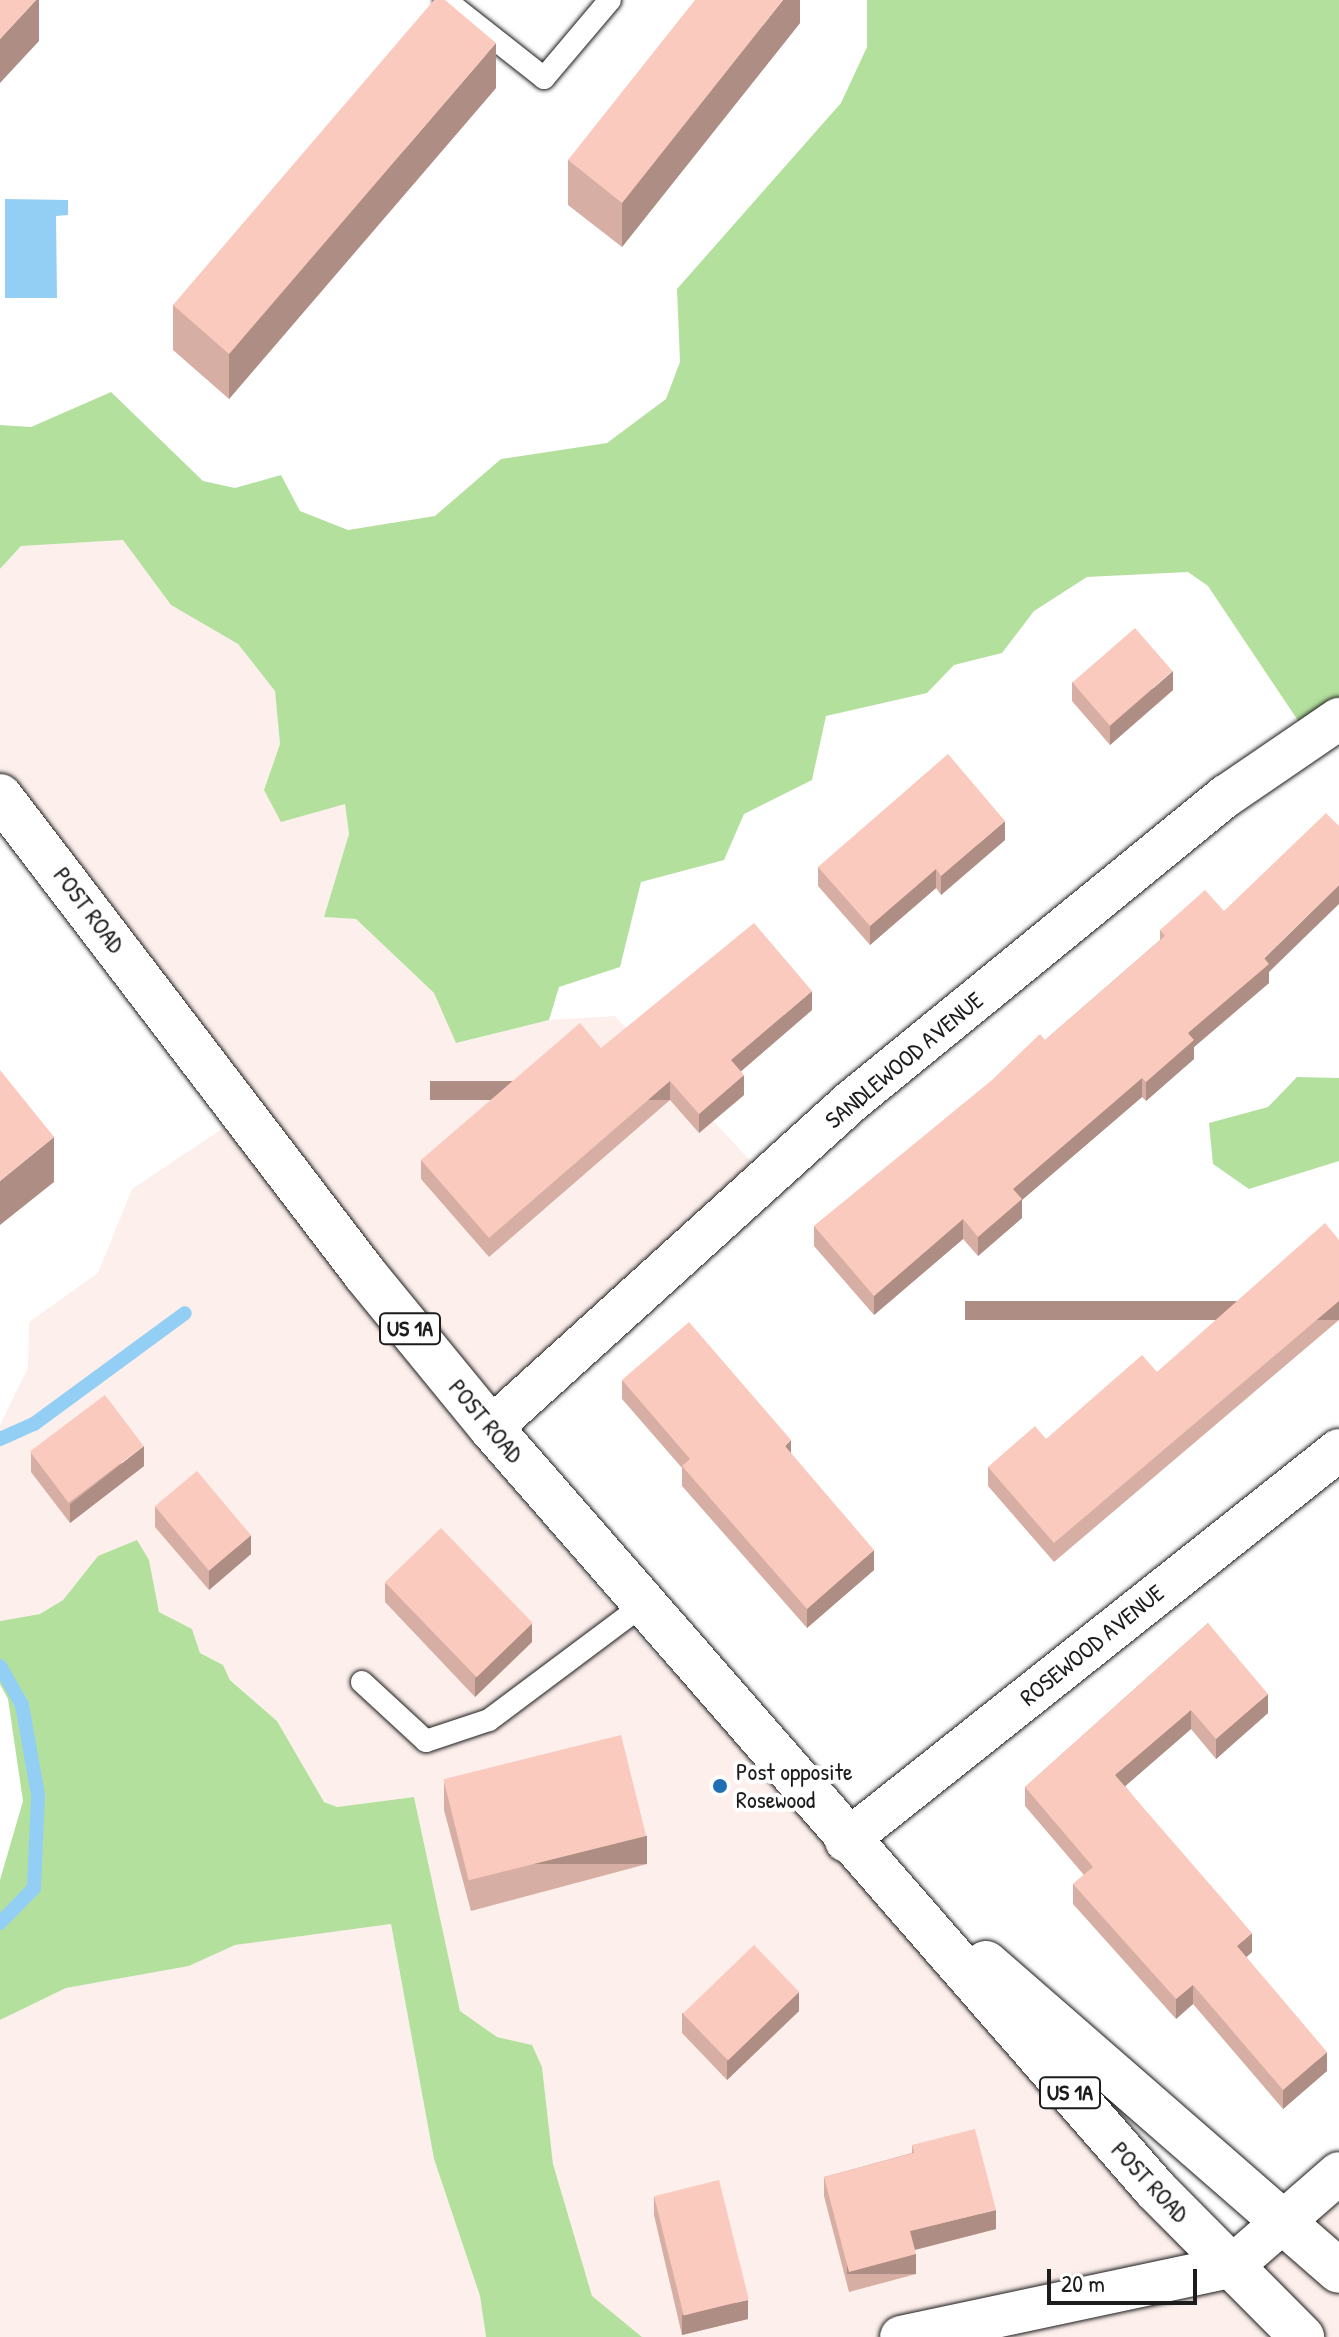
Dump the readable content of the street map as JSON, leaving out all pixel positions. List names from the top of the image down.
{
  "streets": {
    "main road": ["POST ROAD", "US 1A"],
    "street": ["SANDLEWOOD AVENUE", "ROSEWOOD AVENUE"]
  },
  "crossings": [
    ["POST ROAD", "SANDLEWOOD AVENUE"],
    ["POST ROAD", "ROSEWOOD AVENUE"]
  ],
  "places": ["Post opposite Rosewood"],
  "scale_bar": "20 m"
}
